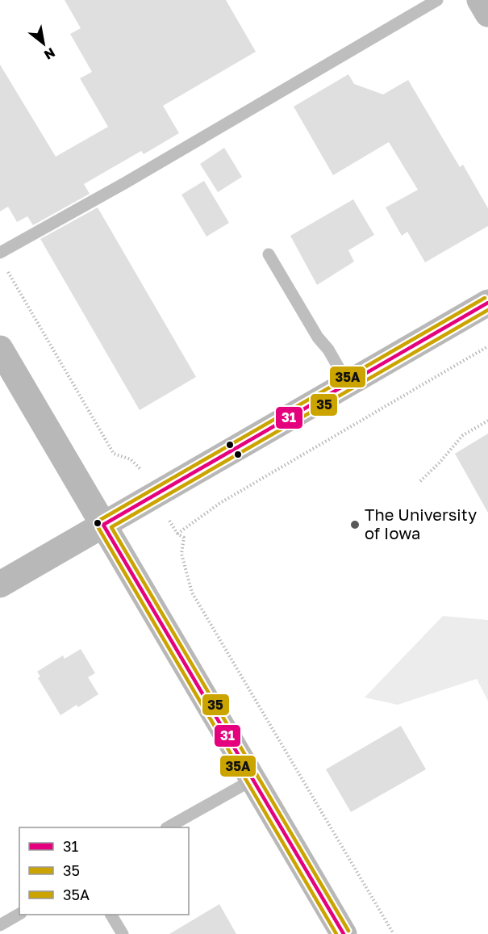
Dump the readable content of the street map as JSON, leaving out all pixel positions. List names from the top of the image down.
{
  "places": ["The University of Iowa"],
  "lines": ["transit line 35A", "transit line 31", "transit line 35"],
  "legend": ["31", "35", "35A"],
  "north": "bottom right"
}
